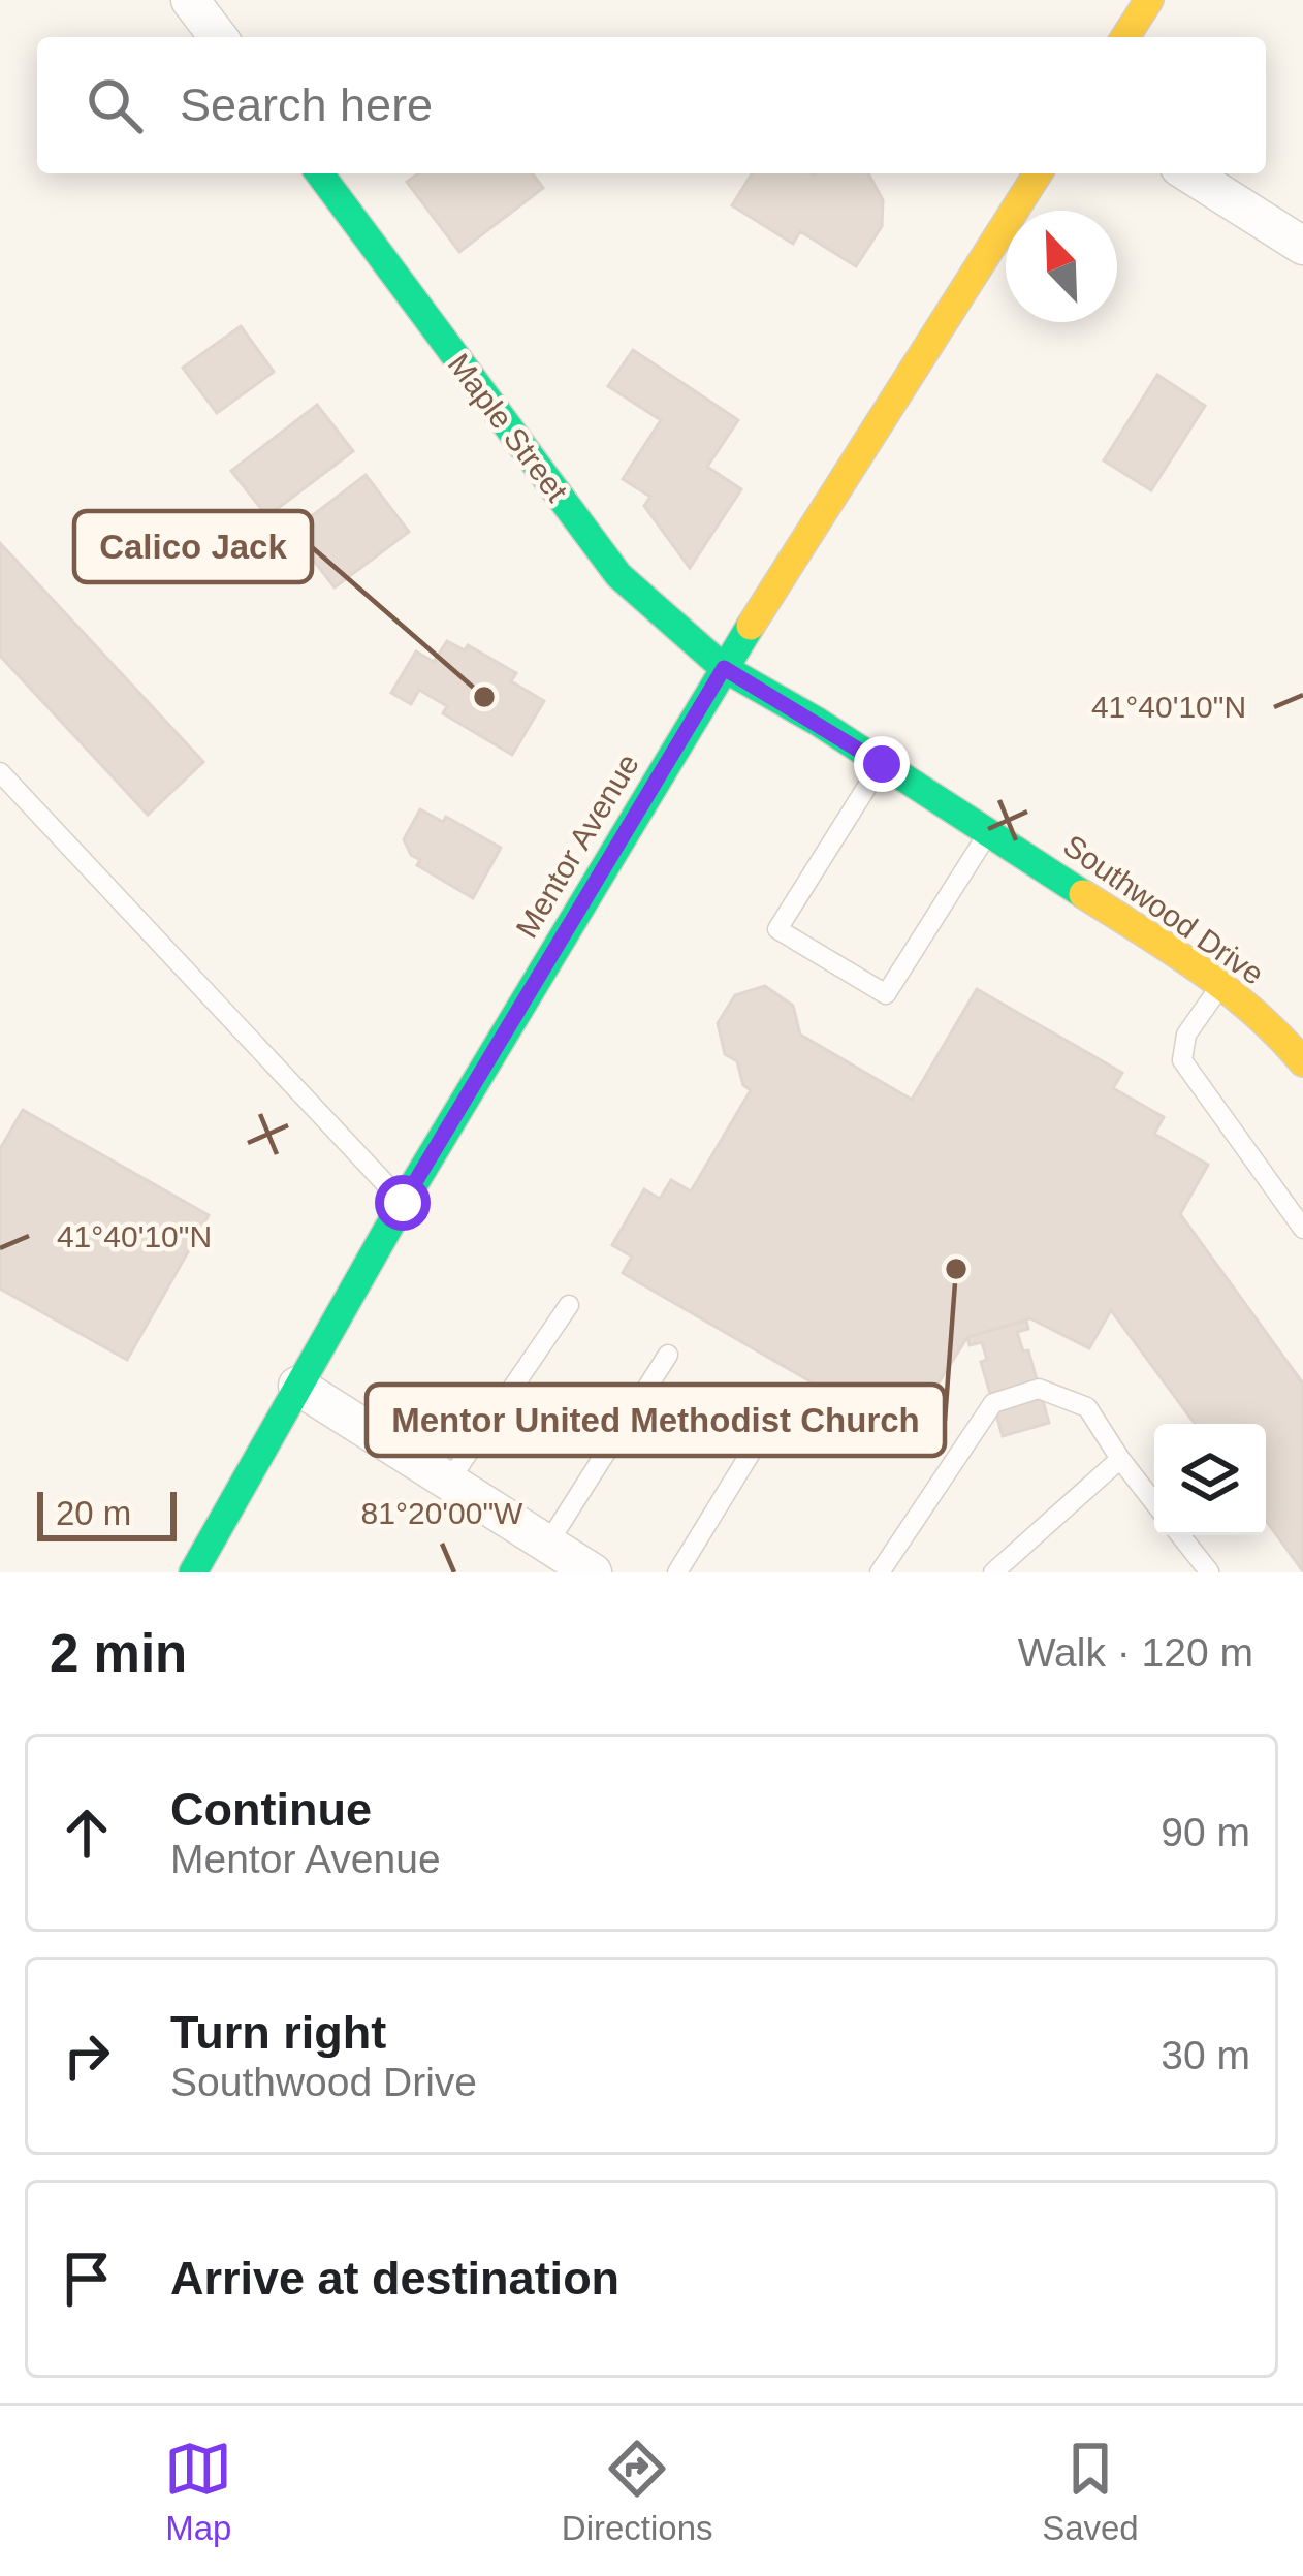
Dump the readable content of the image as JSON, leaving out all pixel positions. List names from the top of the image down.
{
  "streets": {
    "main road": ["Maple Street", "Mentor Avenue", "Southwood Drive"]
  },
  "crossings": [
    ["Maple Street", "Mentor Avenue"],
    ["Maple Street", "Southwood Drive"],
    ["Mentor Avenue", "Southwood Drive"]
  ],
  "places": ["Calico Jack", "Mentor United Methodist Church"],
  "scale_bar": "20 m",
  "north": "top left",
  "page": {
    "search": "Search here",
    "scale": "20 m",
    "heading": ["2 min", "Walk · 120 m"],
    "list": [
      ["Continue", "Mentor Avenue", "90 m"],
      ["Turn right", "Southwood Drive", "30 m"],
      "Arrive at destination"
    ],
    "nav": ["Map", "Directions", "Saved"]
  },
  "coordinates": ["41°40'10\"N", "81°20'00\"W"]
}
